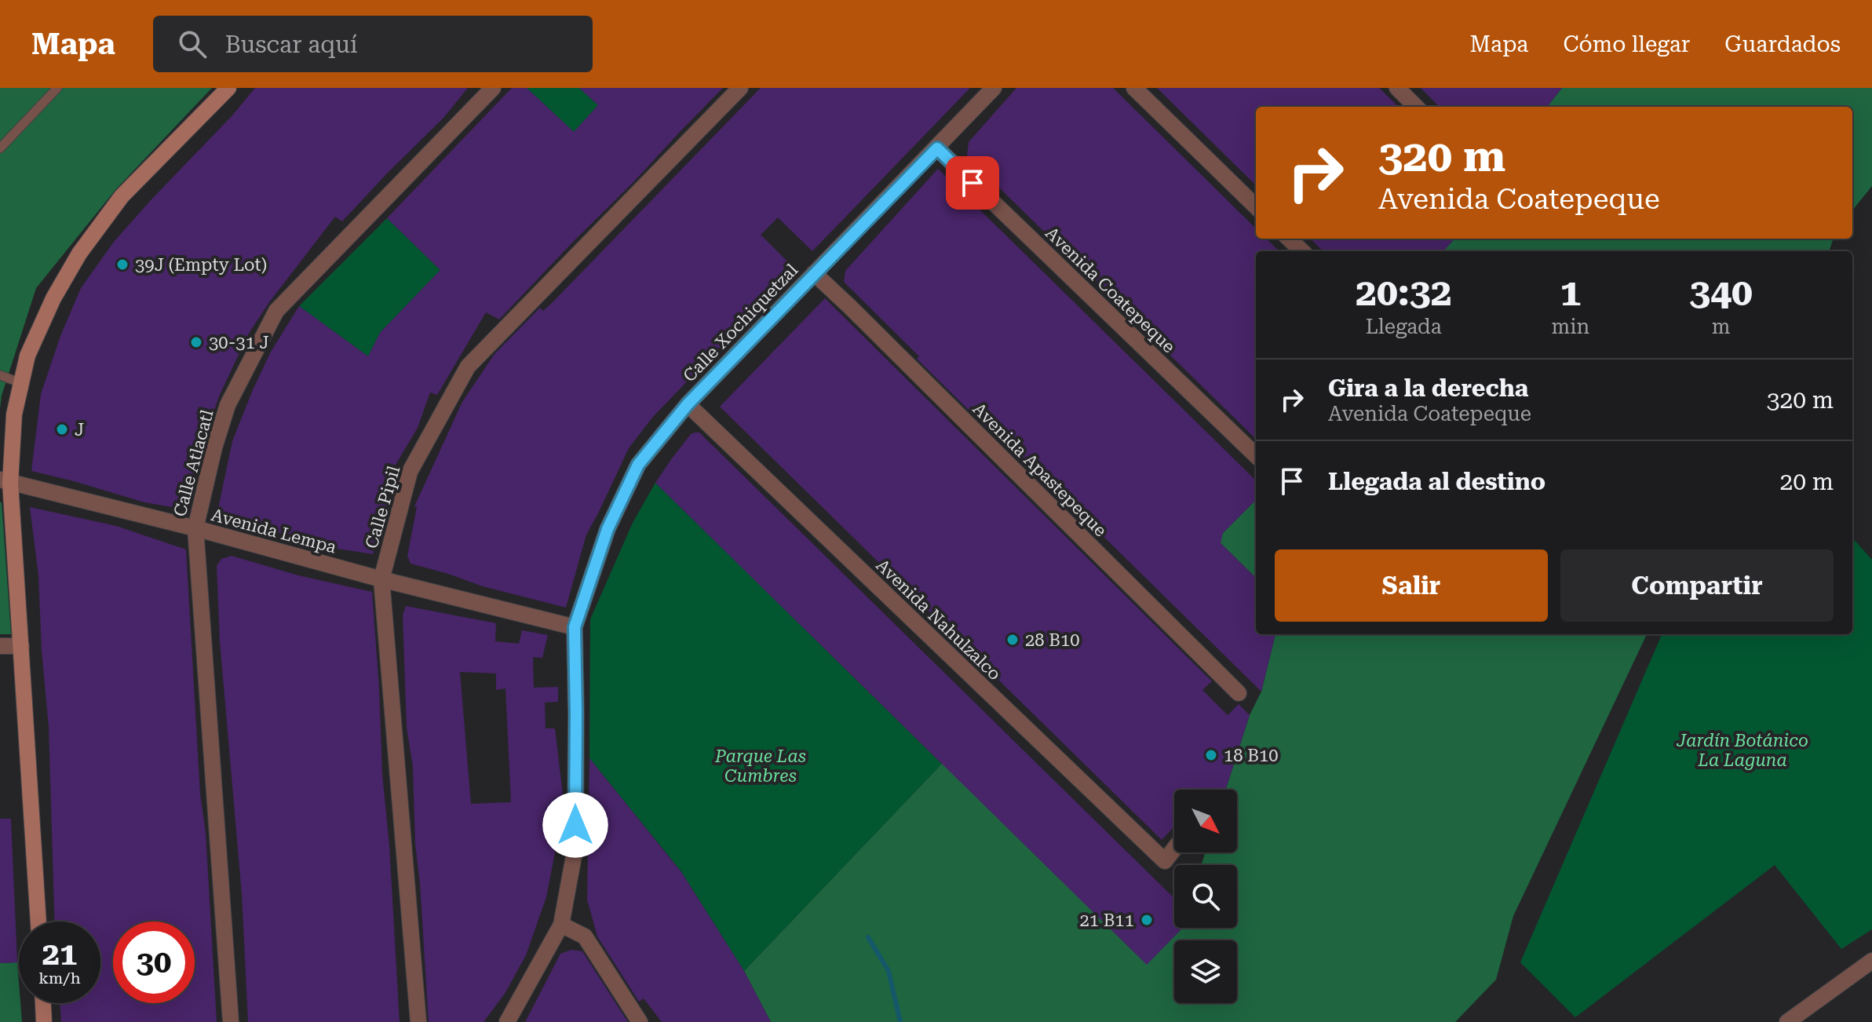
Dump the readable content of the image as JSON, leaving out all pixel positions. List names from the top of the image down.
{
  "streets": {
    "street": [
      "Avenida Coatepeque",
      "Calle Xochiquetzal",
      "Calle Atlacatl",
      "Avenida Apastepeque",
      "Calle Pipil",
      "Avenida Lempa",
      "Avenida Nahulzalco"
    ]
  },
  "crossings": [
    ["Avenida Coatepeque", "Calle Xochiquetzal"],
    ["Calle Xochiquetzal", "Avenida Apastepeque"],
    ["Calle Xochiquetzal", "Avenida Lempa"],
    ["Calle Xochiquetzal", "Avenida Nahulzalco"],
    ["Calle Atlacatl", "Avenida Lempa"],
    ["Calle Pipil", "Avenida Lempa"]
  ],
  "parks": ["Jardín Botánico La Laguna", "Parque Las Cumbres"],
  "places": [
    "39J (Empty Lot)",
    "30-31 J",
    "J",
    "28 B10",
    "18 B10",
    "21 B11"
  ],
  "north": "bottom right",
  "page": {
    "header": "Mapa",
    "search": "Buscar aquí",
    "nav": ["Mapa", "Cómo llegar", "Guardados"],
    "turn": ["320 m", "Avenida Coatepeque"],
    "eta": [
      "20:32",
      "Llegada",
      "1",
      "min",
      "340",
      "m"
    ],
    "list": [
      {
        "name": "Gira a la derecha",
        "note": "Avenida Coatepeque",
        "value": "320 m"
      },
      {
        "name": "Llegada al destino",
        "value": "20 m"
      }
    ],
    "buttons": ["Salir", "Compartir"],
    "speed": "21 km/h",
    "limit": "30"
  }
}
